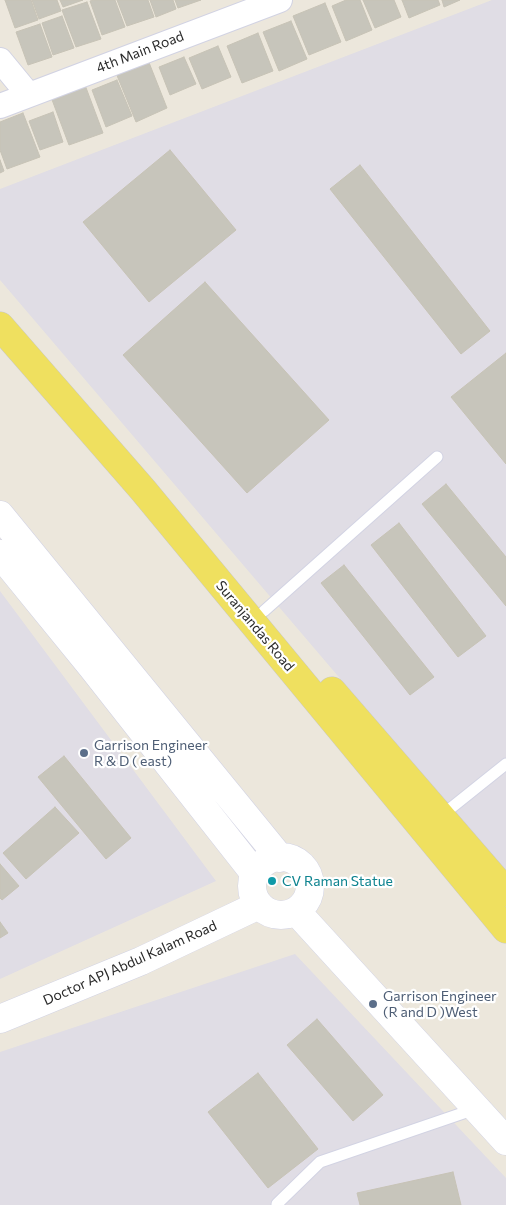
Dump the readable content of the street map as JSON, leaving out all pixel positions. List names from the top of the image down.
{
  "streets": {
    "main road": ["Suranjandas Road"],
    "street": ["4th Main Road", "Doctor APJ Abdul Kalam Road"]
  },
  "places": ["Garrison Engineer R & D ( east)", "CV Raman Statue", "Garrison Engineer (R and D )West"]
}
